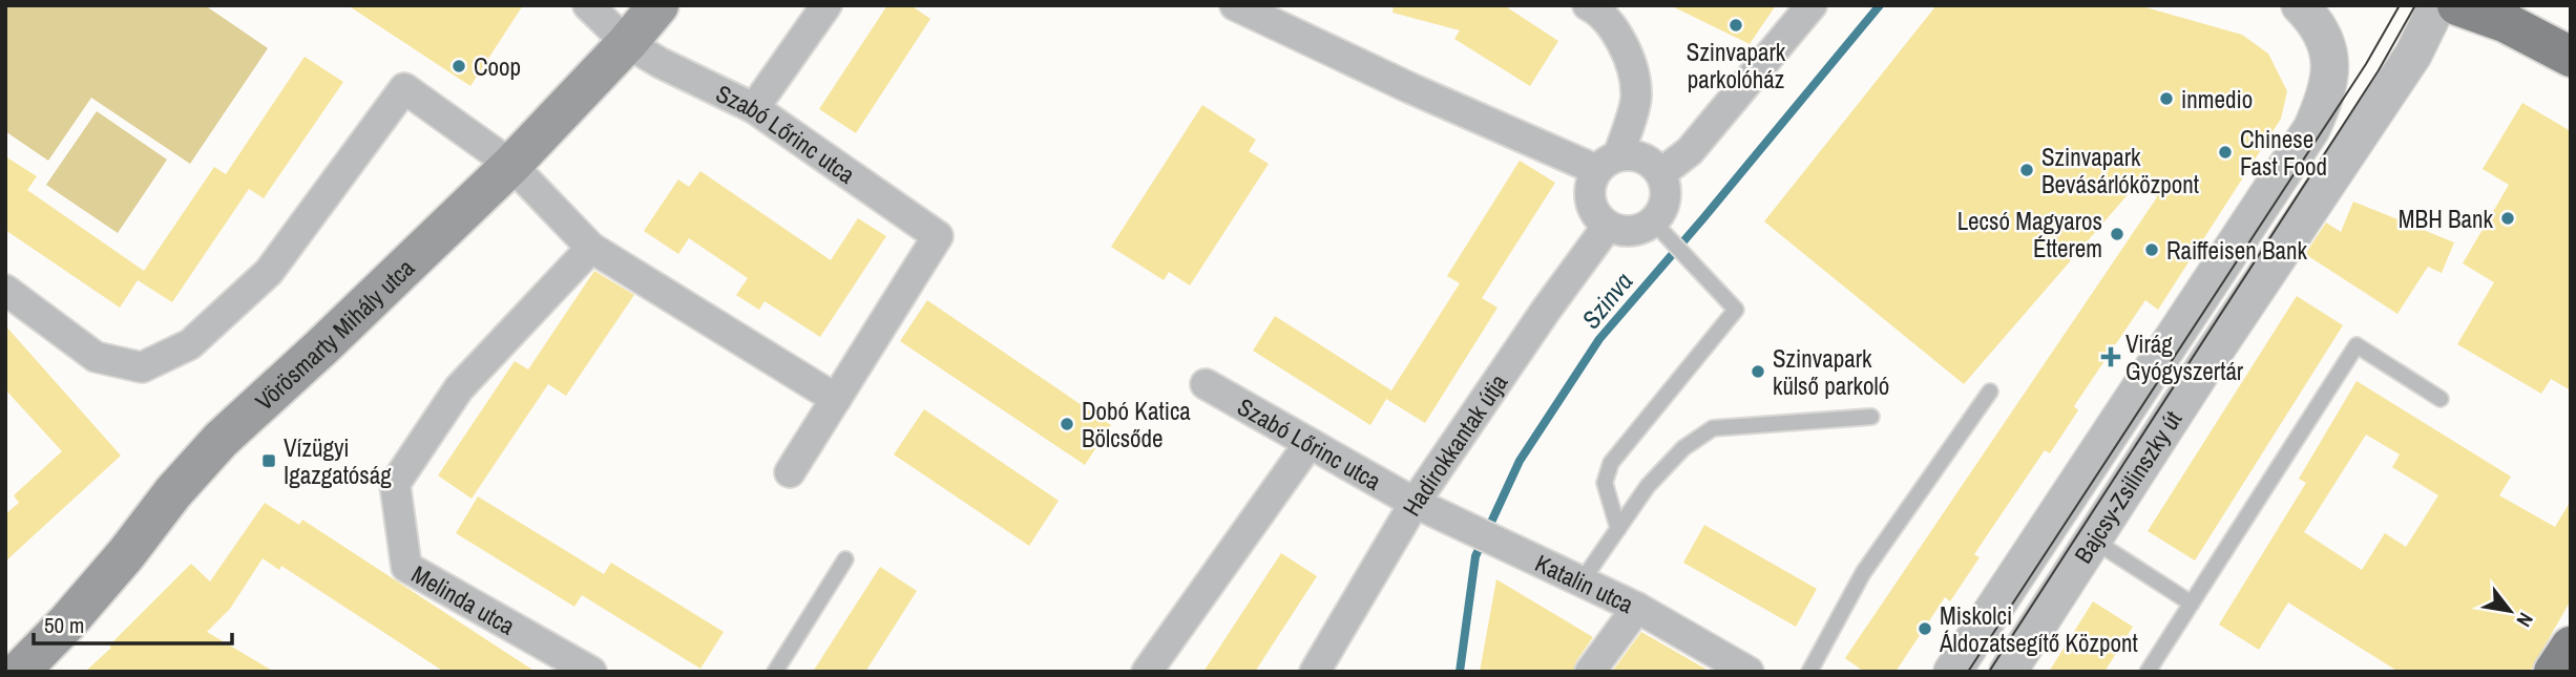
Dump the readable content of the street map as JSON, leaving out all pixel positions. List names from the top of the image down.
{
  "streets": {
    "main road": ["Vörösmarty Mihály utca"],
    "street": [
      "Szabó Lőrinc utca",
      "Hadirokkantak útja",
      "Bajcsy-Zsilinszky út",
      "Katalin utca",
      "Melinda utca"
    ]
  },
  "crossings": [
    ["Szabó Lőrinc utca", "Vörösmarty Mihály utca"],
    ["Szabó Lőrinc utca", "Hadirokkantak útja"],
    ["Szabó Lőrinc utca", "Katalin utca"],
    ["Hadirokkantak útja", "Katalin utca"]
  ],
  "water": ["Szinva"],
  "places": {
    "other": [
      "Szinvapark parkolóház",
      "Coop",
      "inmedio",
      "Chinese Fast Food",
      "Szinvapark Bevásárlóközpont",
      "MBH Bank",
      "Lecsó Magyaros Étterem",
      "Raiffeisen Bank",
      "Szinvapark külső parkoló",
      "Dobó Katica Bölcsőde",
      "Miskolci Áldozatsegítő Központ"
    ],
    "health": ["Virág Gyógyszertár"],
    "transit": ["Vízügyi Igazgatóság"]
  },
  "scale_bar": "50 m",
  "north": "bottom right"
}
